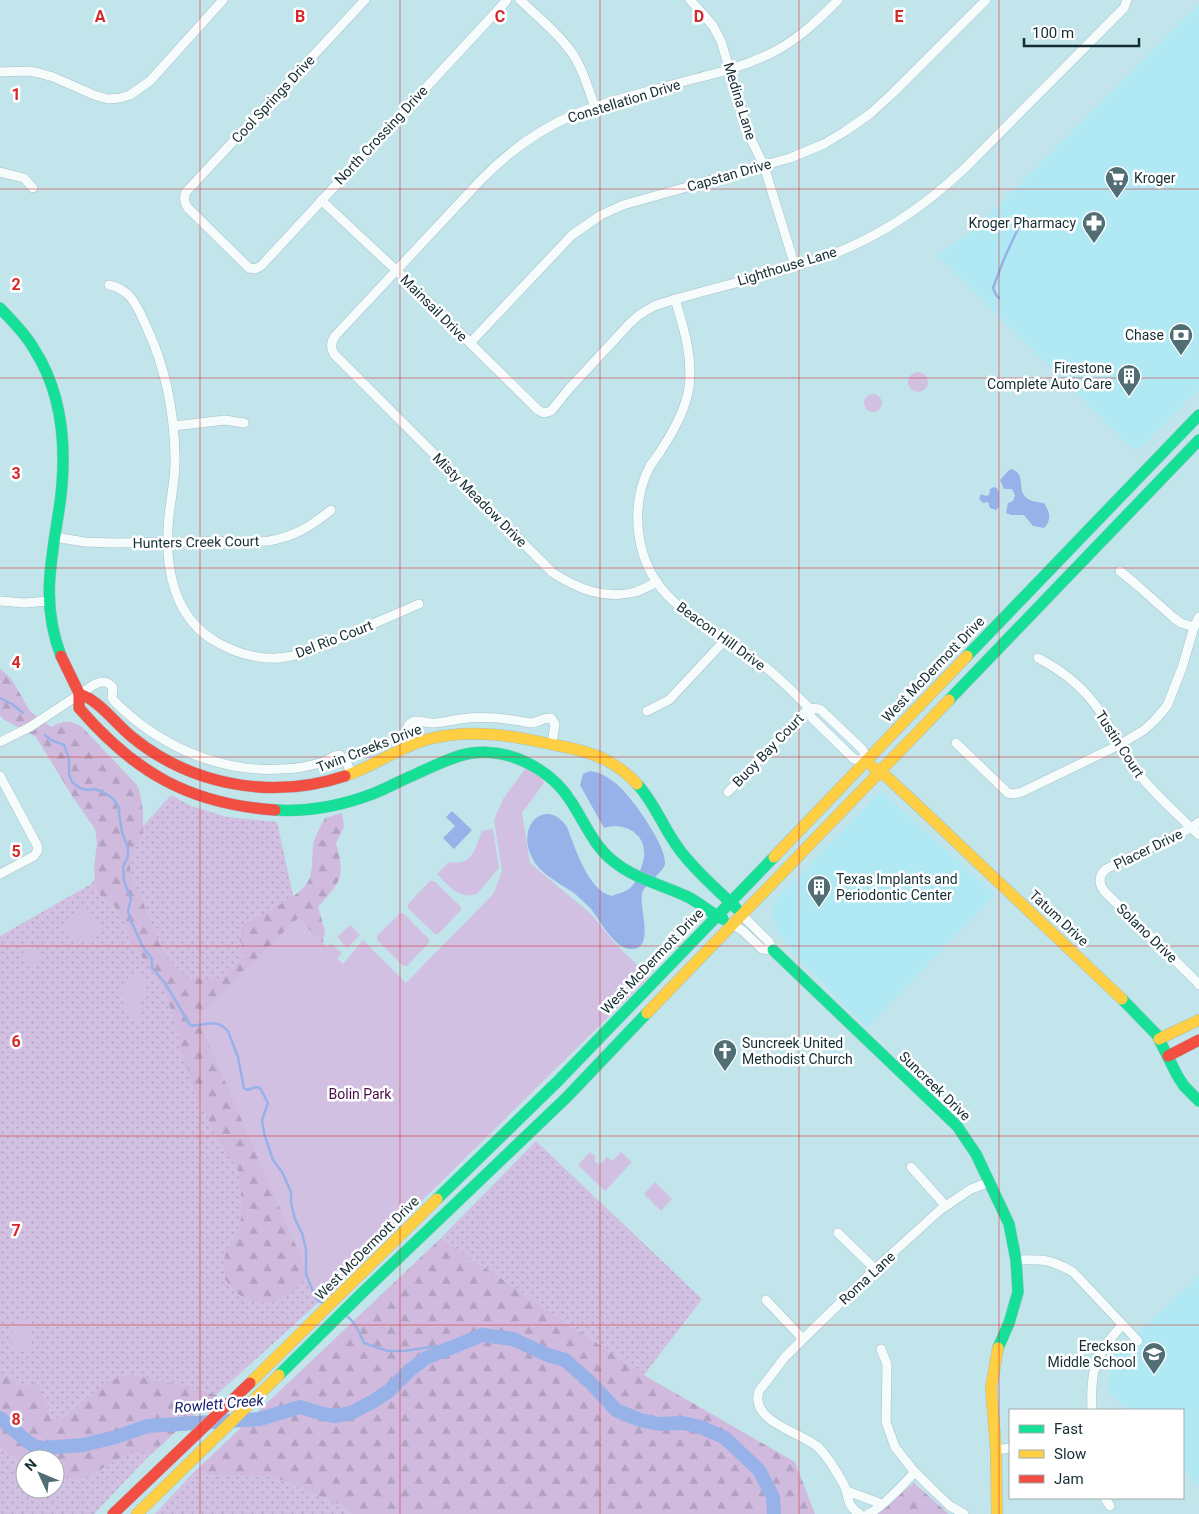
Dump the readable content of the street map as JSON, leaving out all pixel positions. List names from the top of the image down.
{
  "streets": {
    "street": [
      "Cool Springs Drive",
      "Constellation Drive",
      "Medina Lane",
      "North Crossing Drive",
      "Capstan Drive",
      "Lighthouse Lane",
      "Mainsail Drive",
      "Misty Meadow Drive",
      "Hunters Creek Court",
      "Beacon Hill Drive",
      "Del Rio Court",
      "West McDermott Drive",
      "Tustin Court",
      "Twin Creeks Drive",
      "Buoy Bay Court",
      "Placer Drive",
      "Tatum Drive",
      "Solano Drive",
      "Suncreek Drive",
      "Roma Lane"
    ]
  },
  "crossings": [
    ["Cool Springs Drive", "North Crossing Drive"],
    ["Constellation Drive", "Medina Lane"],
    ["Constellation Drive", "Mainsail Drive"],
    ["Constellation Drive", "Misty Meadow Drive"],
    ["Medina Lane", "Capstan Drive"],
    ["Medina Lane", "Lighthouse Lane"],
    ["North Crossing Drive", "Mainsail Drive"],
    ["Capstan Drive", "Mainsail Drive"],
    ["Lighthouse Lane", "Mainsail Drive"],
    ["Lighthouse Lane", "Beacon Hill Drive"],
    ["Misty Meadow Drive", "Beacon Hill Drive"],
    ["Hunters Creek Court", "Del Rio Court"],
    ["Hunters Creek Court", "Twin Creeks Drive"],
    ["Beacon Hill Drive", "West McDermott Drive"],
    ["Beacon Hill Drive", "Buoy Bay Court"],
    ["Beacon Hill Drive", "Tatum Drive"],
    ["West McDermott Drive", "Twin Creeks Drive"],
    ["West McDermott Drive", "Tatum Drive"],
    ["West McDermott Drive", "Suncreek Drive"],
    ["Tustin Court", "Placer Drive"],
    ["Twin Creeks Drive", "Suncreek Drive"],
    ["Placer Drive", "Solano Drive"],
    ["Suncreek Drive", "Roma Lane"]
  ],
  "water": ["Rowlett Creek"],
  "parks": ["Bolin Park"],
  "places": {
    "supermarket": ["Kroger"],
    "pharmacy": ["Kroger Pharmacy"],
    "bank": ["Chase"],
    "building": ["Firestone Complete Auto Care", "Texas Implants and Periodontic Center"],
    "church": ["Suncreek United Methodist Church"],
    "school or university": ["Ereckson Middle School"]
  },
  "legend": ["Fast", "Slow", "Jam"],
  "scale_bar": "100 m",
  "north": "top left",
  "grid": {
    "columns": [
      "A",
      "B",
      "C",
      "D",
      "E"
    ],
    "rows": [
      "1",
      "2",
      "3",
      "4",
      "5",
      "6",
      "7",
      "8"
    ]
  }
}
